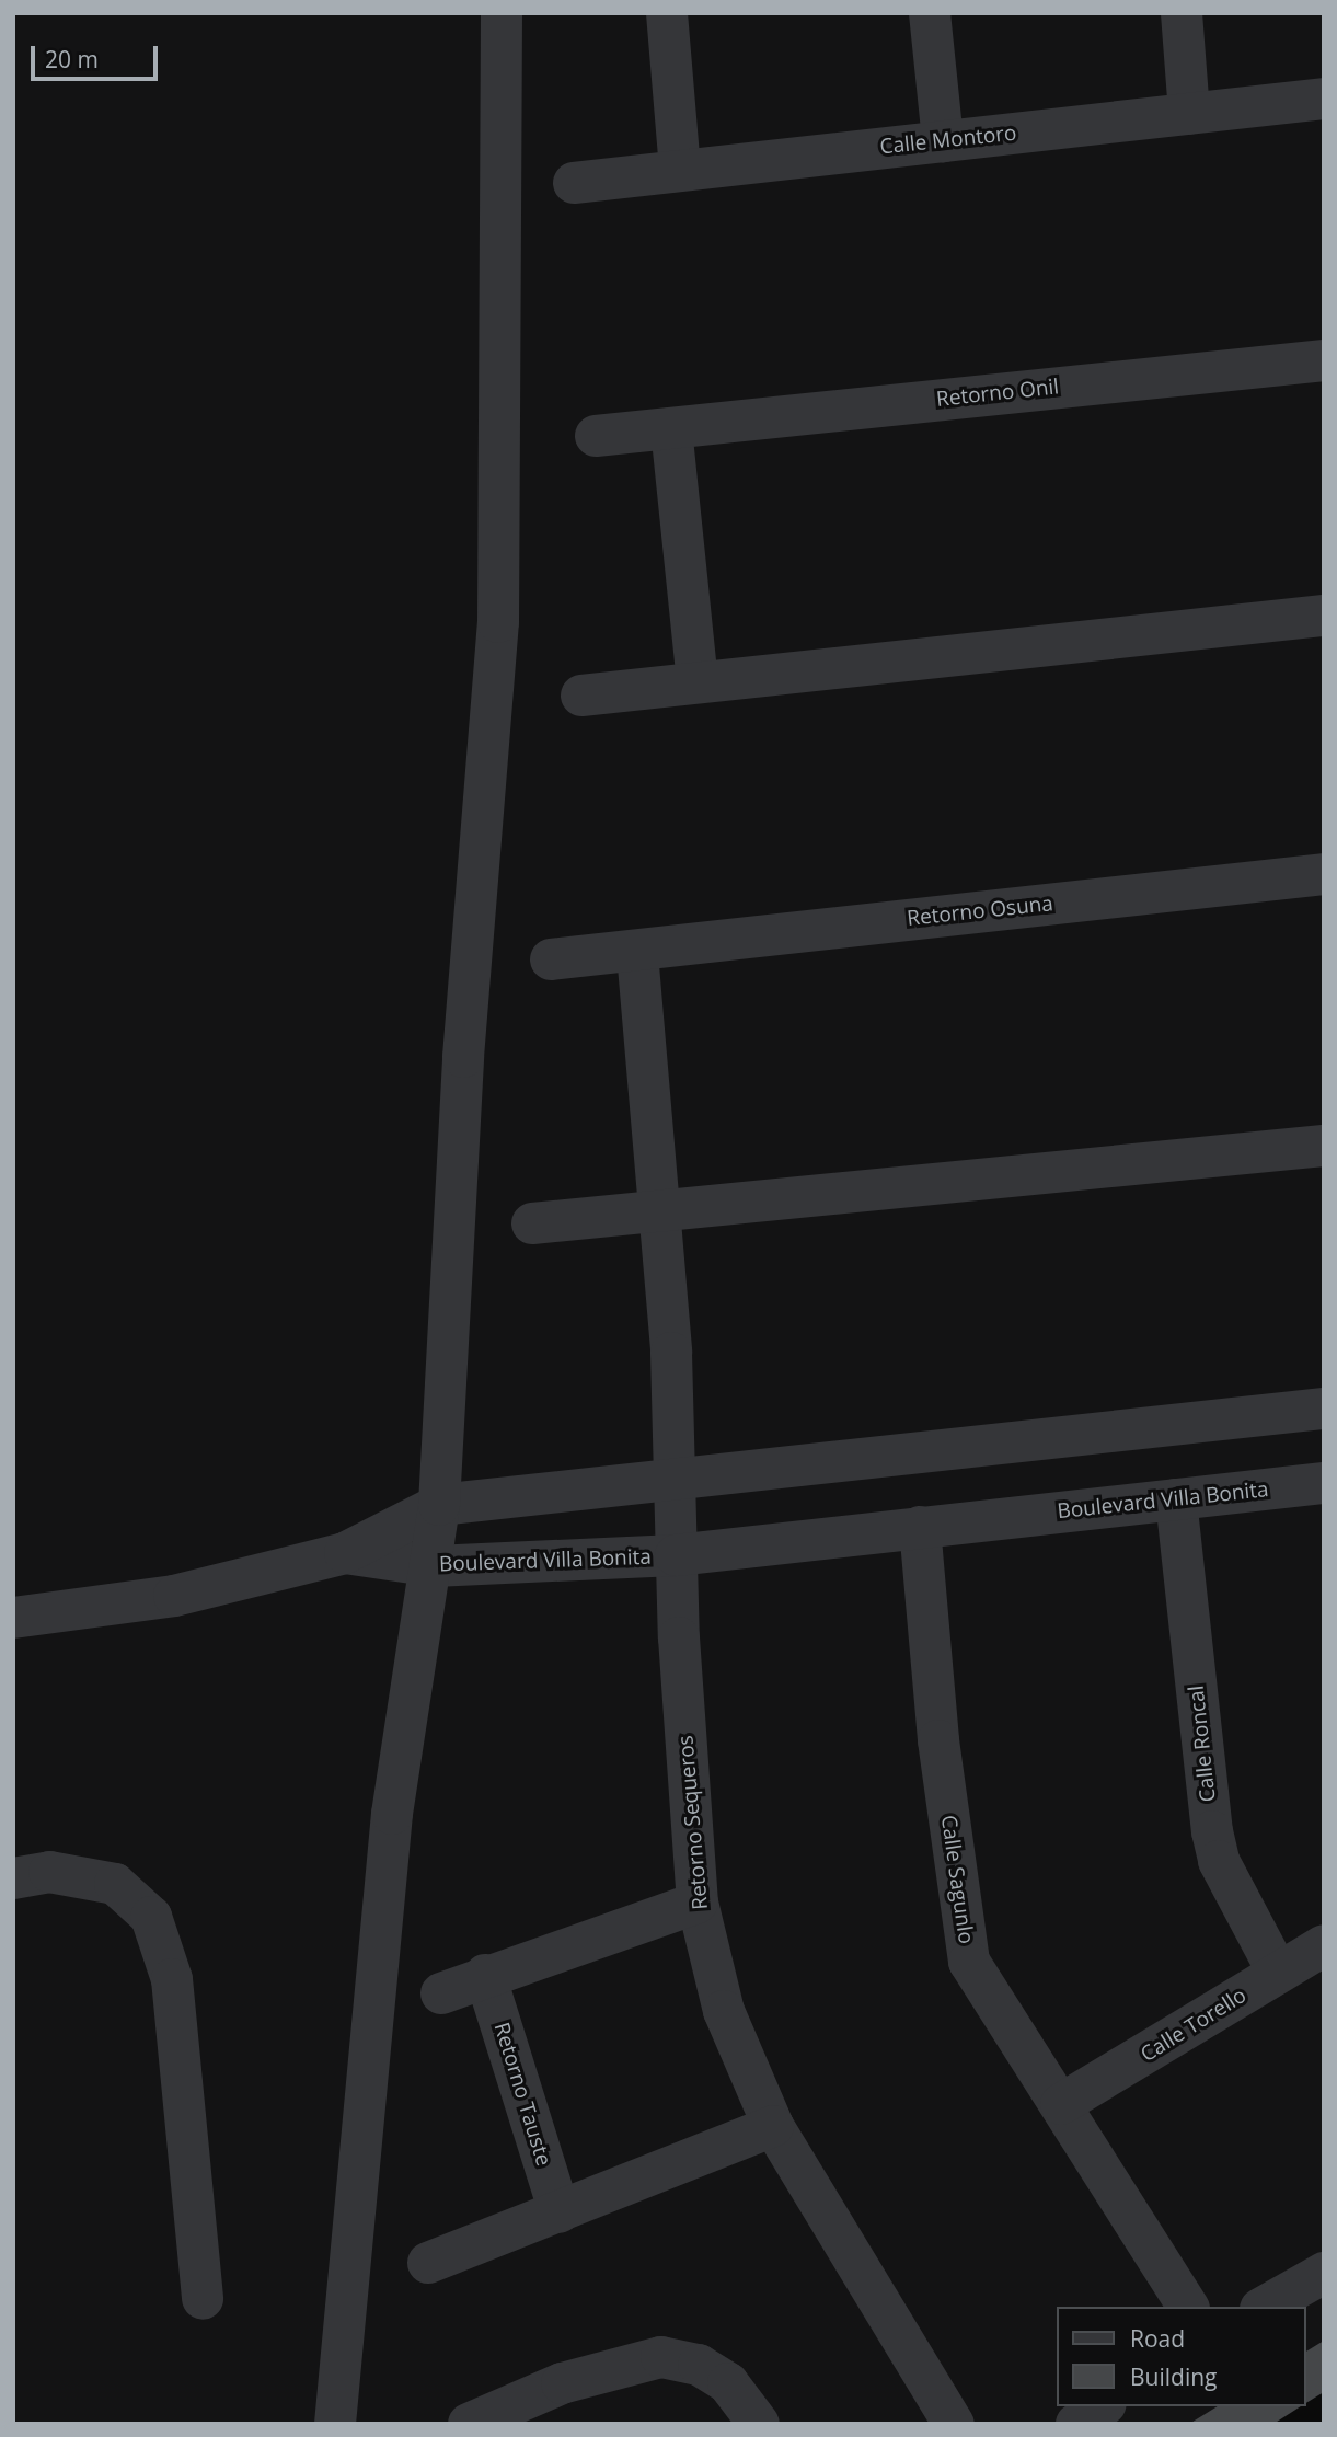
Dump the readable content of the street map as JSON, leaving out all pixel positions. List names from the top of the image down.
{
  "streets": {
    "street": [
      "Calle Montoro",
      "Retorno Onil",
      "Retorno Osuna",
      "Boulevard Villa Bonita",
      "Calle Roncal",
      "Retorno Sequeros",
      "Calle Sagunlo",
      "Calle Torello",
      "Retorno Tauste"
    ]
  },
  "crossings": [
    ["Boulevard Villa Bonita", "Calle Roncal"],
    ["Boulevard Villa Bonita", "Retorno Sequeros"],
    ["Boulevard Villa Bonita", "Calle Sagunlo"],
    ["Calle Roncal", "Calle Torello"],
    ["Calle Sagunlo", "Calle Torello"]
  ],
  "legend": ["Road", "Building"],
  "scale_bar": "20 m"
}
